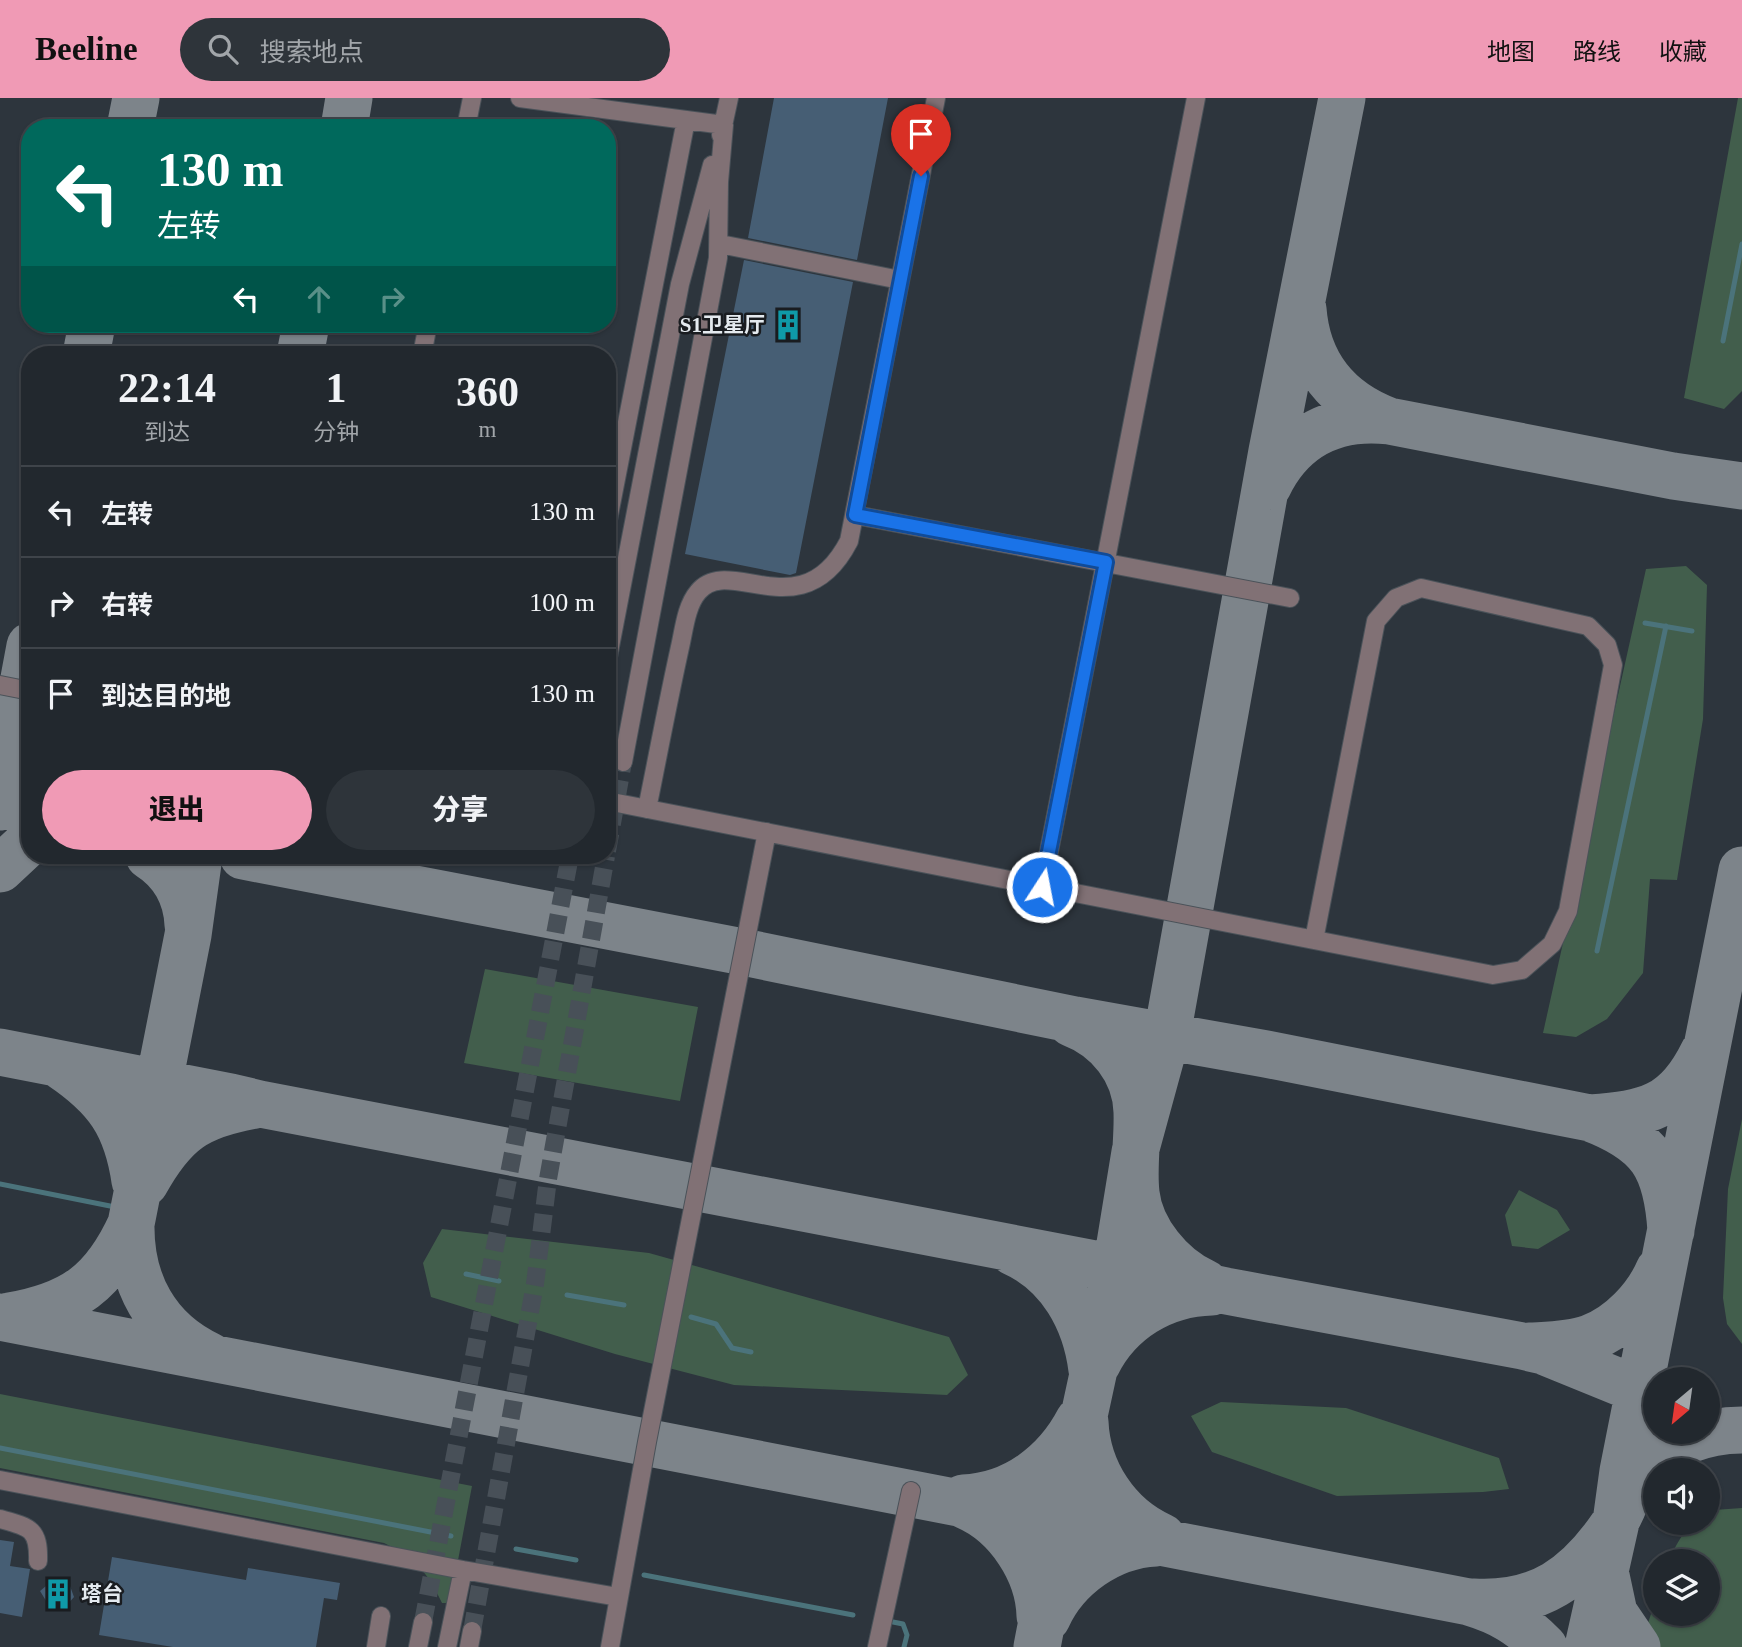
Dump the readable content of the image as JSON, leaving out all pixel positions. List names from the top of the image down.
{
  "places": {
    "building": ["S1卫星厅", "塔台"]
  },
  "north": "bottom left",
  "page": {
    "header": "Beeline",
    "search": "搜索地点",
    "nav": ["地图", "路线", "收藏"],
    "turn": ["130 m", "左转"],
    "eta": [
      "22:14",
      "到达",
      "1",
      "分钟",
      "360",
      "m"
    ],
    "list": [
      {
        "name": "左转",
        "value": "130 m"
      },
      {
        "name": "右转",
        "value": "100 m"
      },
      {
        "name": "到达目的地",
        "value": "130 m"
      }
    ],
    "buttons": ["退出", "分享"]
  }
}
